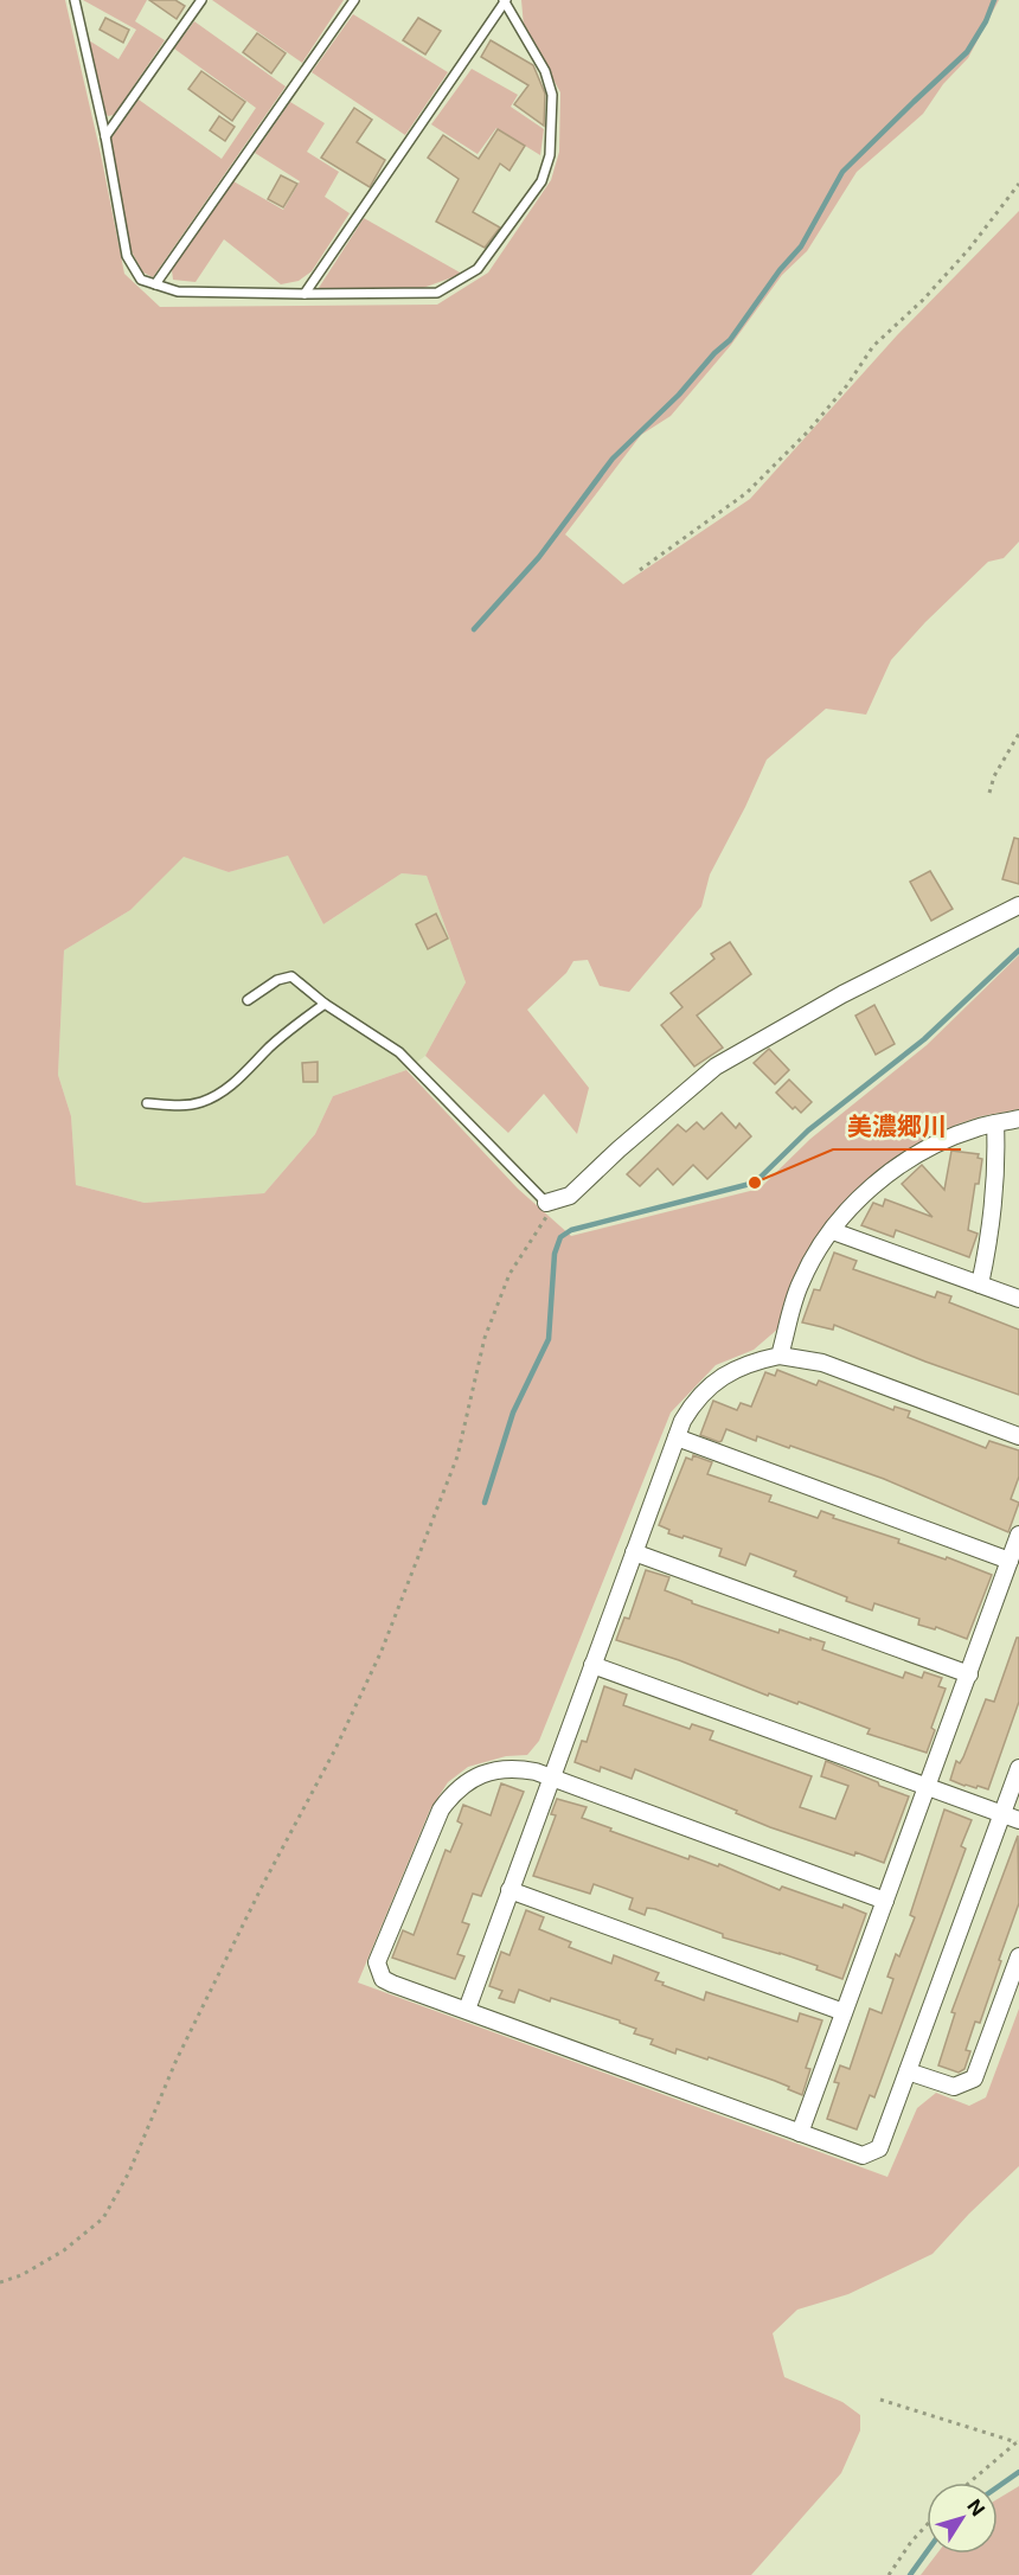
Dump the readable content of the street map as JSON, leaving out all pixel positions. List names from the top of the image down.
{
  "places": ["美濃郷川"],
  "north": "top right"
}
